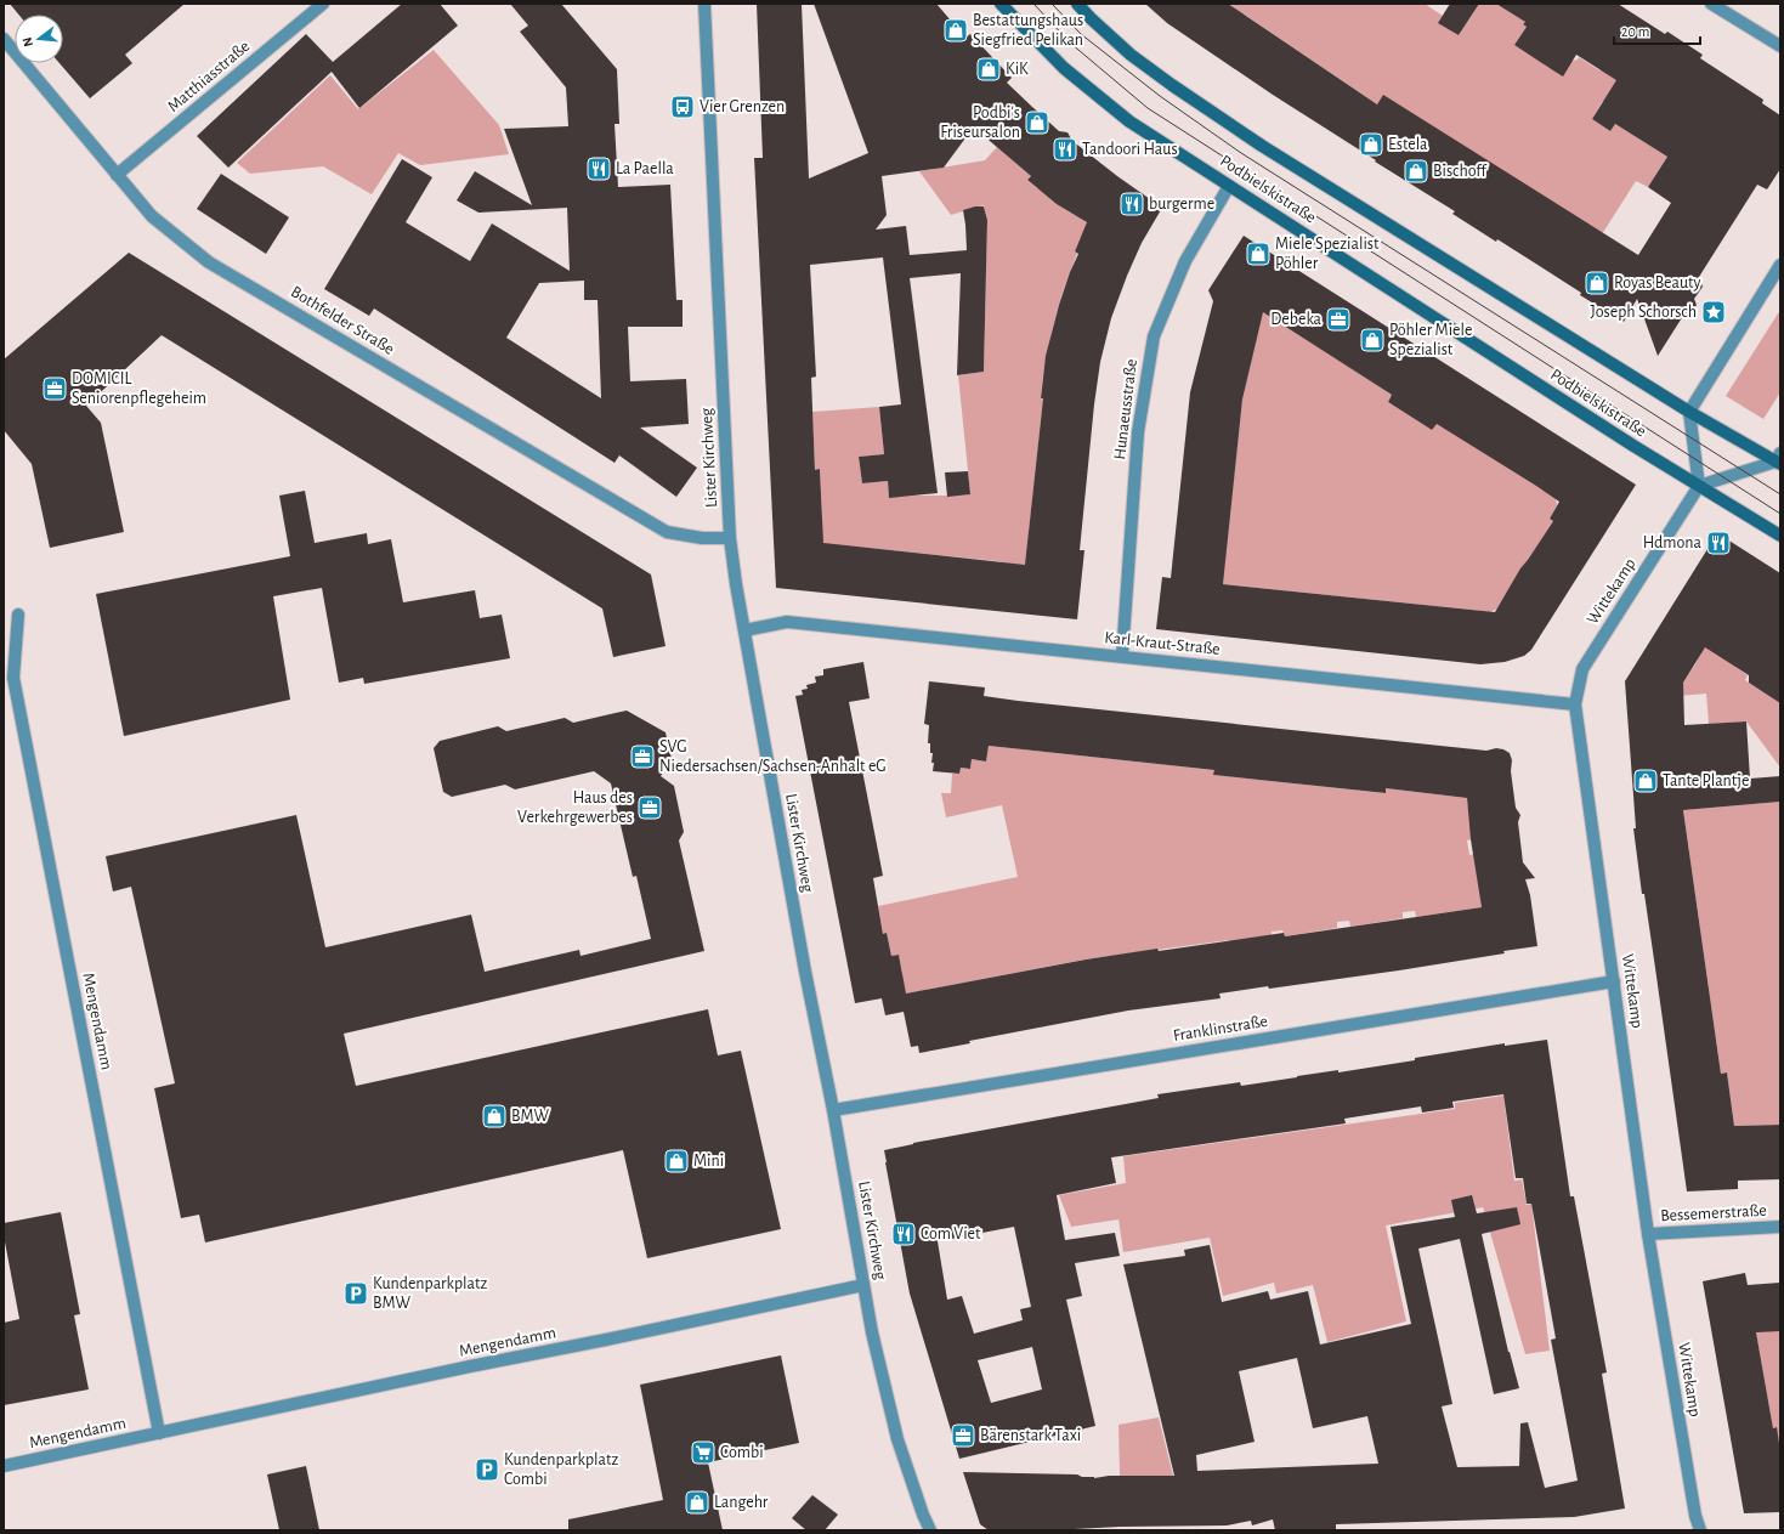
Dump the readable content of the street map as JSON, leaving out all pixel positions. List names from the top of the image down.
{
  "streets": {
    "main road": ["Podbielskistraße"],
    "street": [
      "Matthiasstraße",
      "Bothfelder Straße",
      "Hunaeusstraße",
      "Lister Kirchweg",
      "Wittekamp",
      "Karl-Kraut-Straße",
      "Mengendamm",
      "Franklinstraße",
      "Bessemerstraße"
    ]
  },
  "crossings": [
    ["Matthiasstraße", "Bothfelder Straße"],
    ["Podbielskistraße", "Hunaeusstraße"],
    ["Podbielskistraße", "Wittekamp"],
    ["Bothfelder Straße", "Lister Kirchweg"],
    ["Hunaeusstraße", "Karl-Kraut-Straße"],
    ["Lister Kirchweg", "Karl-Kraut-Straße"],
    ["Lister Kirchweg", "Mengendamm"],
    ["Lister Kirchweg", "Franklinstraße"],
    ["Wittekamp", "Karl-Kraut-Straße"],
    ["Wittekamp", "Franklinstraße"],
    ["Wittekamp", "Bessemerstraße"]
  ],
  "places": {
    "shop": [
      "Bestattungshaus Siegfried Pelikan",
      "KiK",
      "Podbi's Friseursalon",
      "Estela",
      "Bischoff",
      "Miele Spezialist Pöhler",
      "Royas Beauty",
      "Pöhler Miele Spezialist",
      "Tante Plantje",
      "BMW",
      "Mini",
      "Langehr"
    ],
    "bus stop": ["Vier Grenzen"],
    "restaurant": [
      "Tandoori Haus",
      "La Paella",
      "burgerme",
      "Hdmona",
      "Com Viet"
    ],
    "place": ["Joseph Schorsch"],
    "office": [
      "Debeka",
      "DOMICIL Seniorenpflegeheim",
      "SVG Niedersachsen/Sachsen-Anhalt eG",
      "Haus des Verkehrgewerbes",
      "Bärenstark Taxi"
    ],
    "parking": ["Kundenparkplatz BMW", "Kundenparkplatz Combi"],
    "supermarket": ["Combi"]
  },
  "scale_bar": "20 m",
  "north": "left"
}
